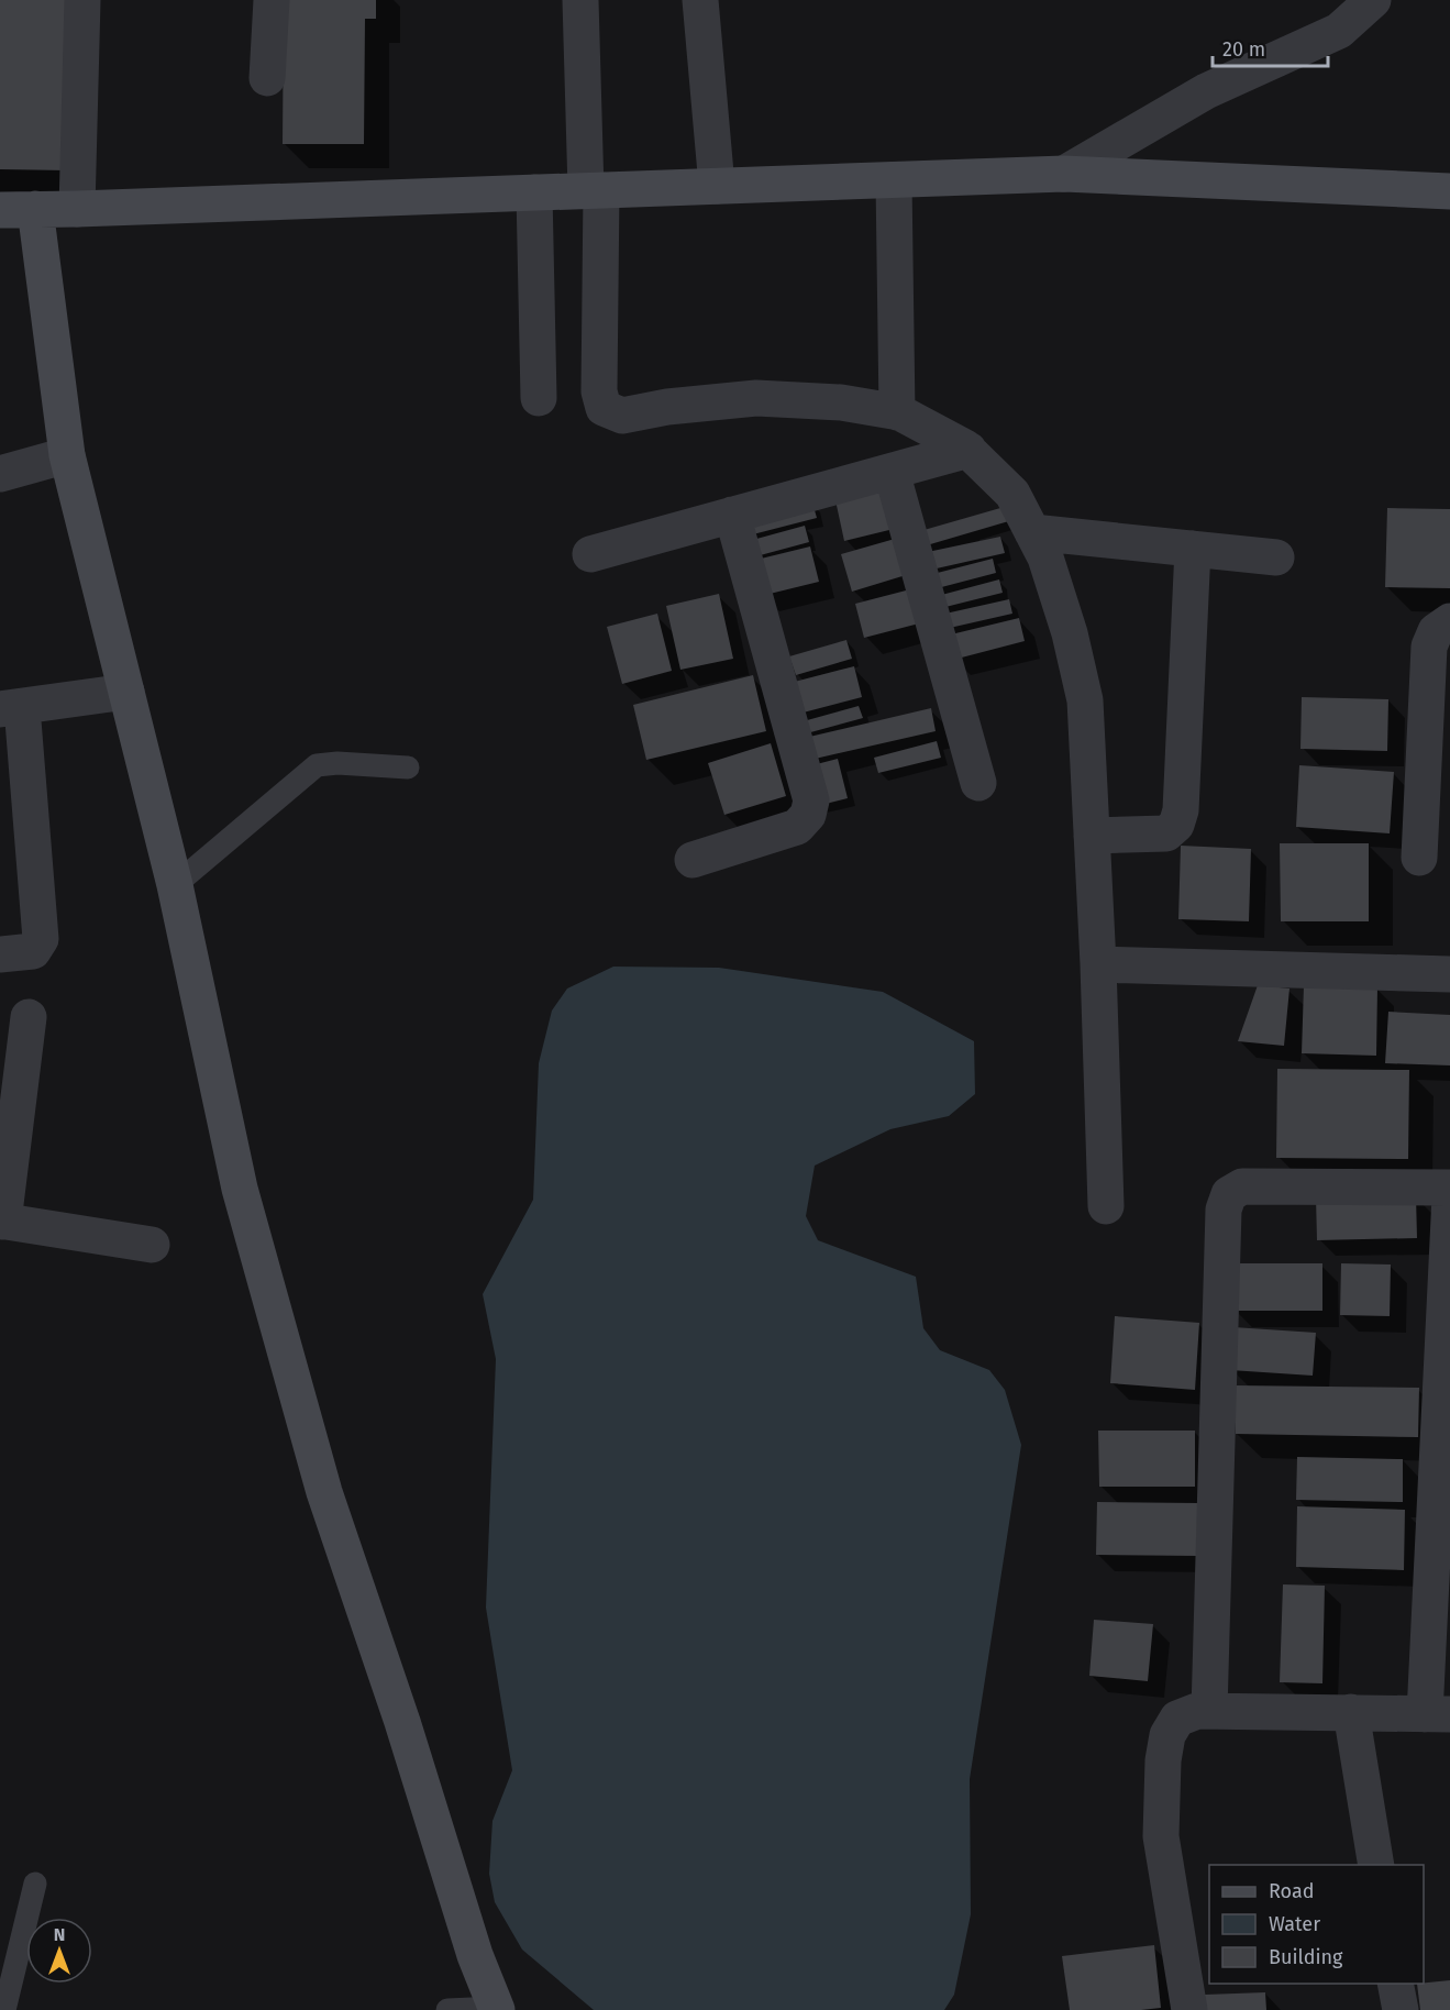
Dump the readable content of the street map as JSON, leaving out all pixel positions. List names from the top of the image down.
{
  "legend": ["Road", "Water", "Building"],
  "scale_bar": "20 m",
  "north": "top"
}
